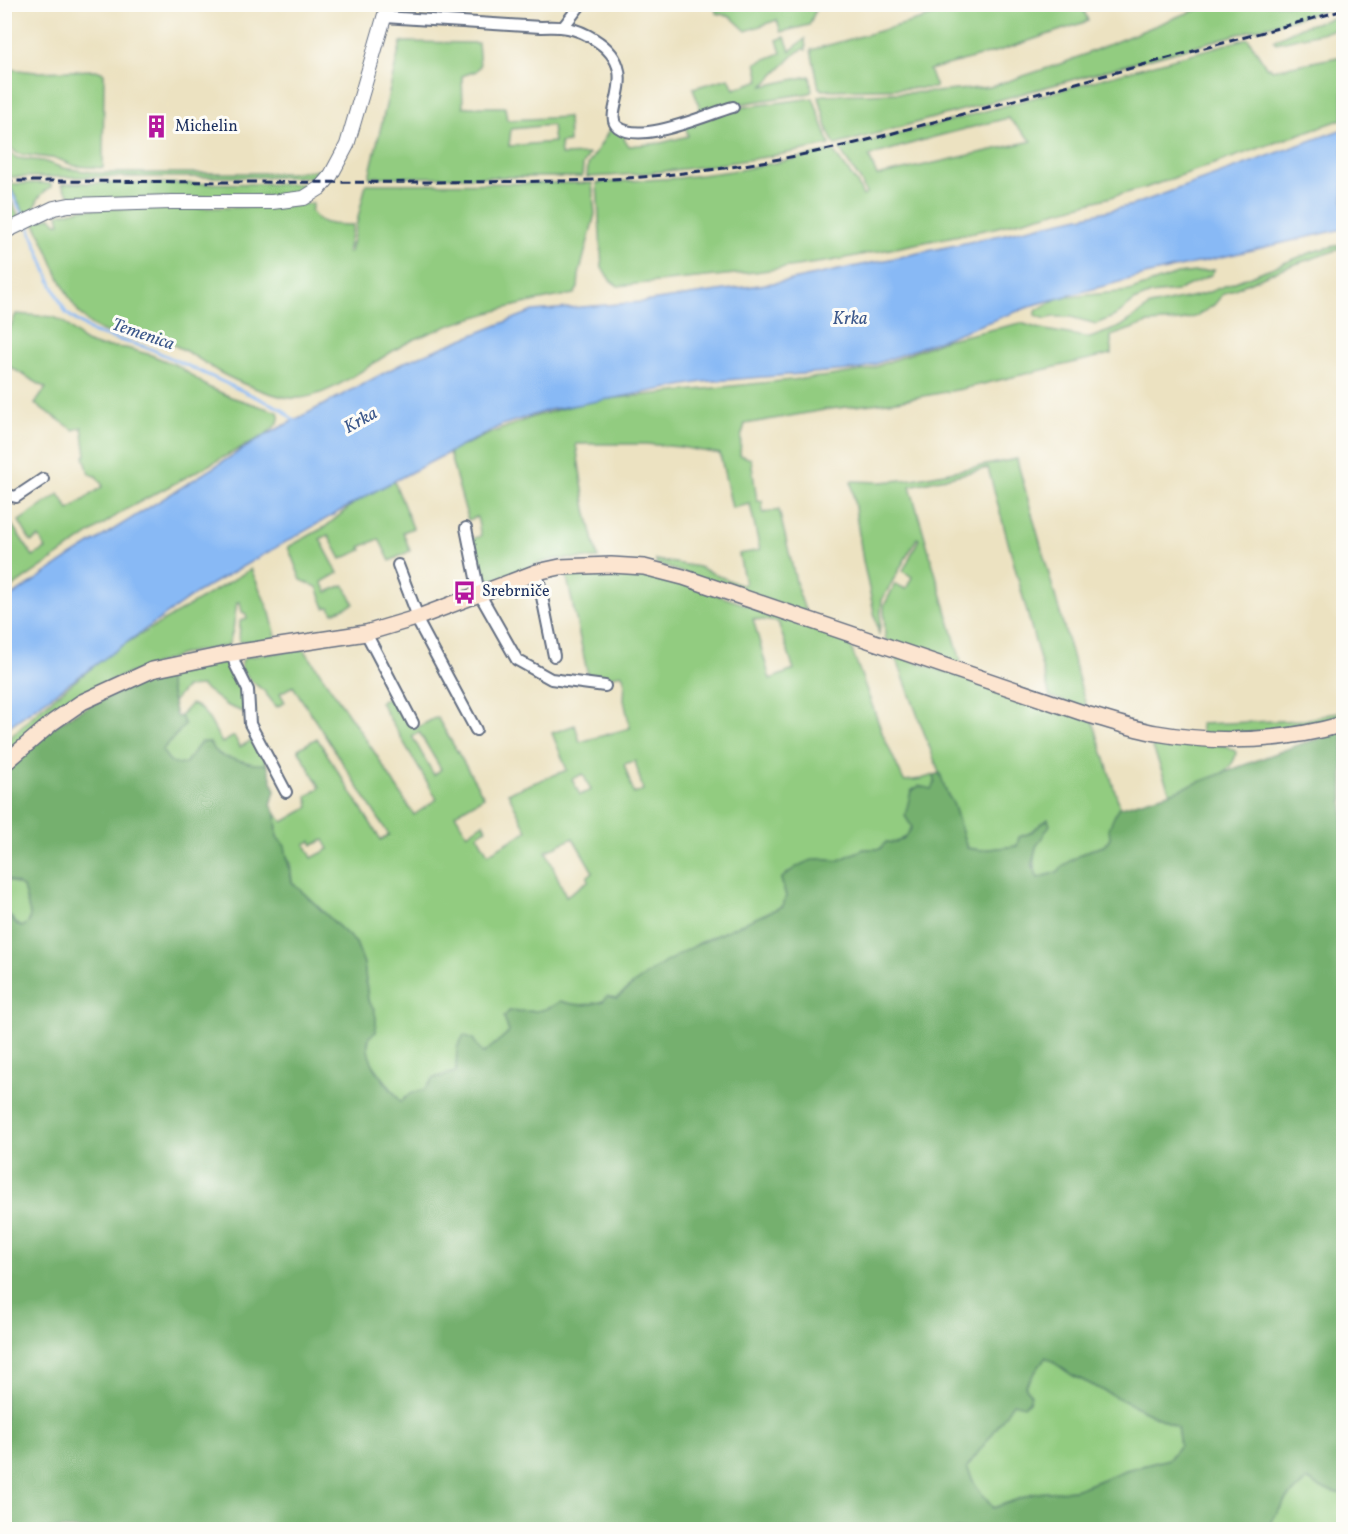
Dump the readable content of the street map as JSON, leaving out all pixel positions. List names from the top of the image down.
{
  "water": ["Krka", "Temenica"],
  "places": {
    "building": ["Michelin"],
    "bus stop": ["Srebrniče"]
  }
}
